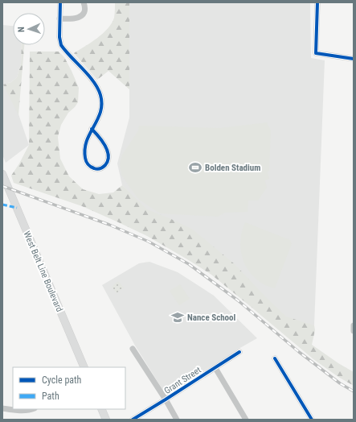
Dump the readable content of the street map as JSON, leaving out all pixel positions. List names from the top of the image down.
{
  "streets": {
    "main road": ["West Belt Line Boulevard"],
    "street": ["Grant Street"]
  },
  "places": {
    "sports": ["Bolden Stadium"],
    "school or university": ["Nance School"]
  },
  "legend": ["Cycle path", "Path"],
  "north": "left"
}
